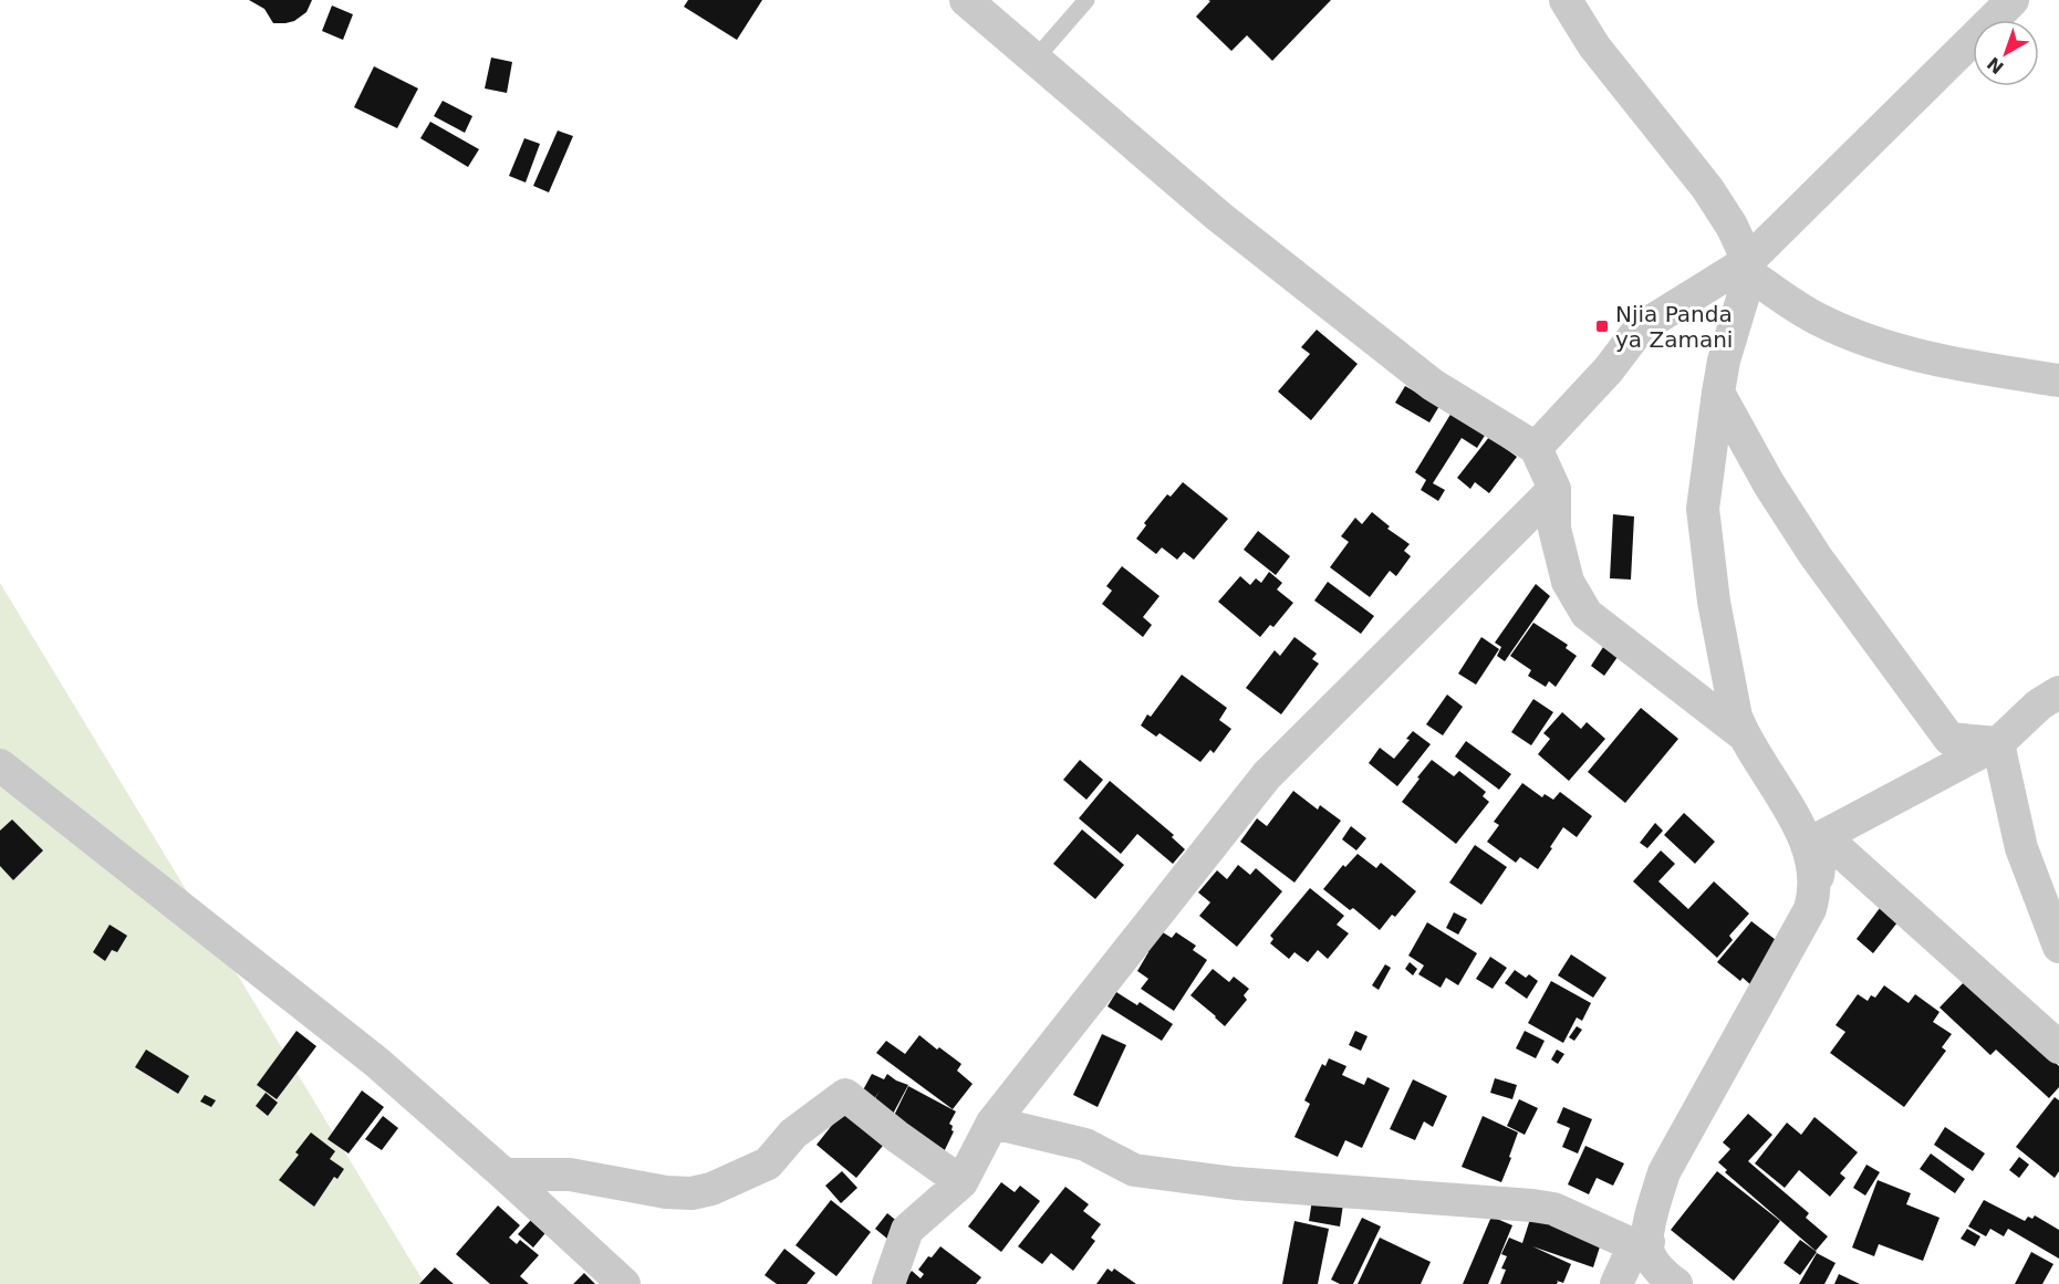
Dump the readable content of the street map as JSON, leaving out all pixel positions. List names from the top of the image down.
{
  "places": {
    "transit": ["Njia Panda ya Zamani"]
  },
  "north": "bottom left"
}
